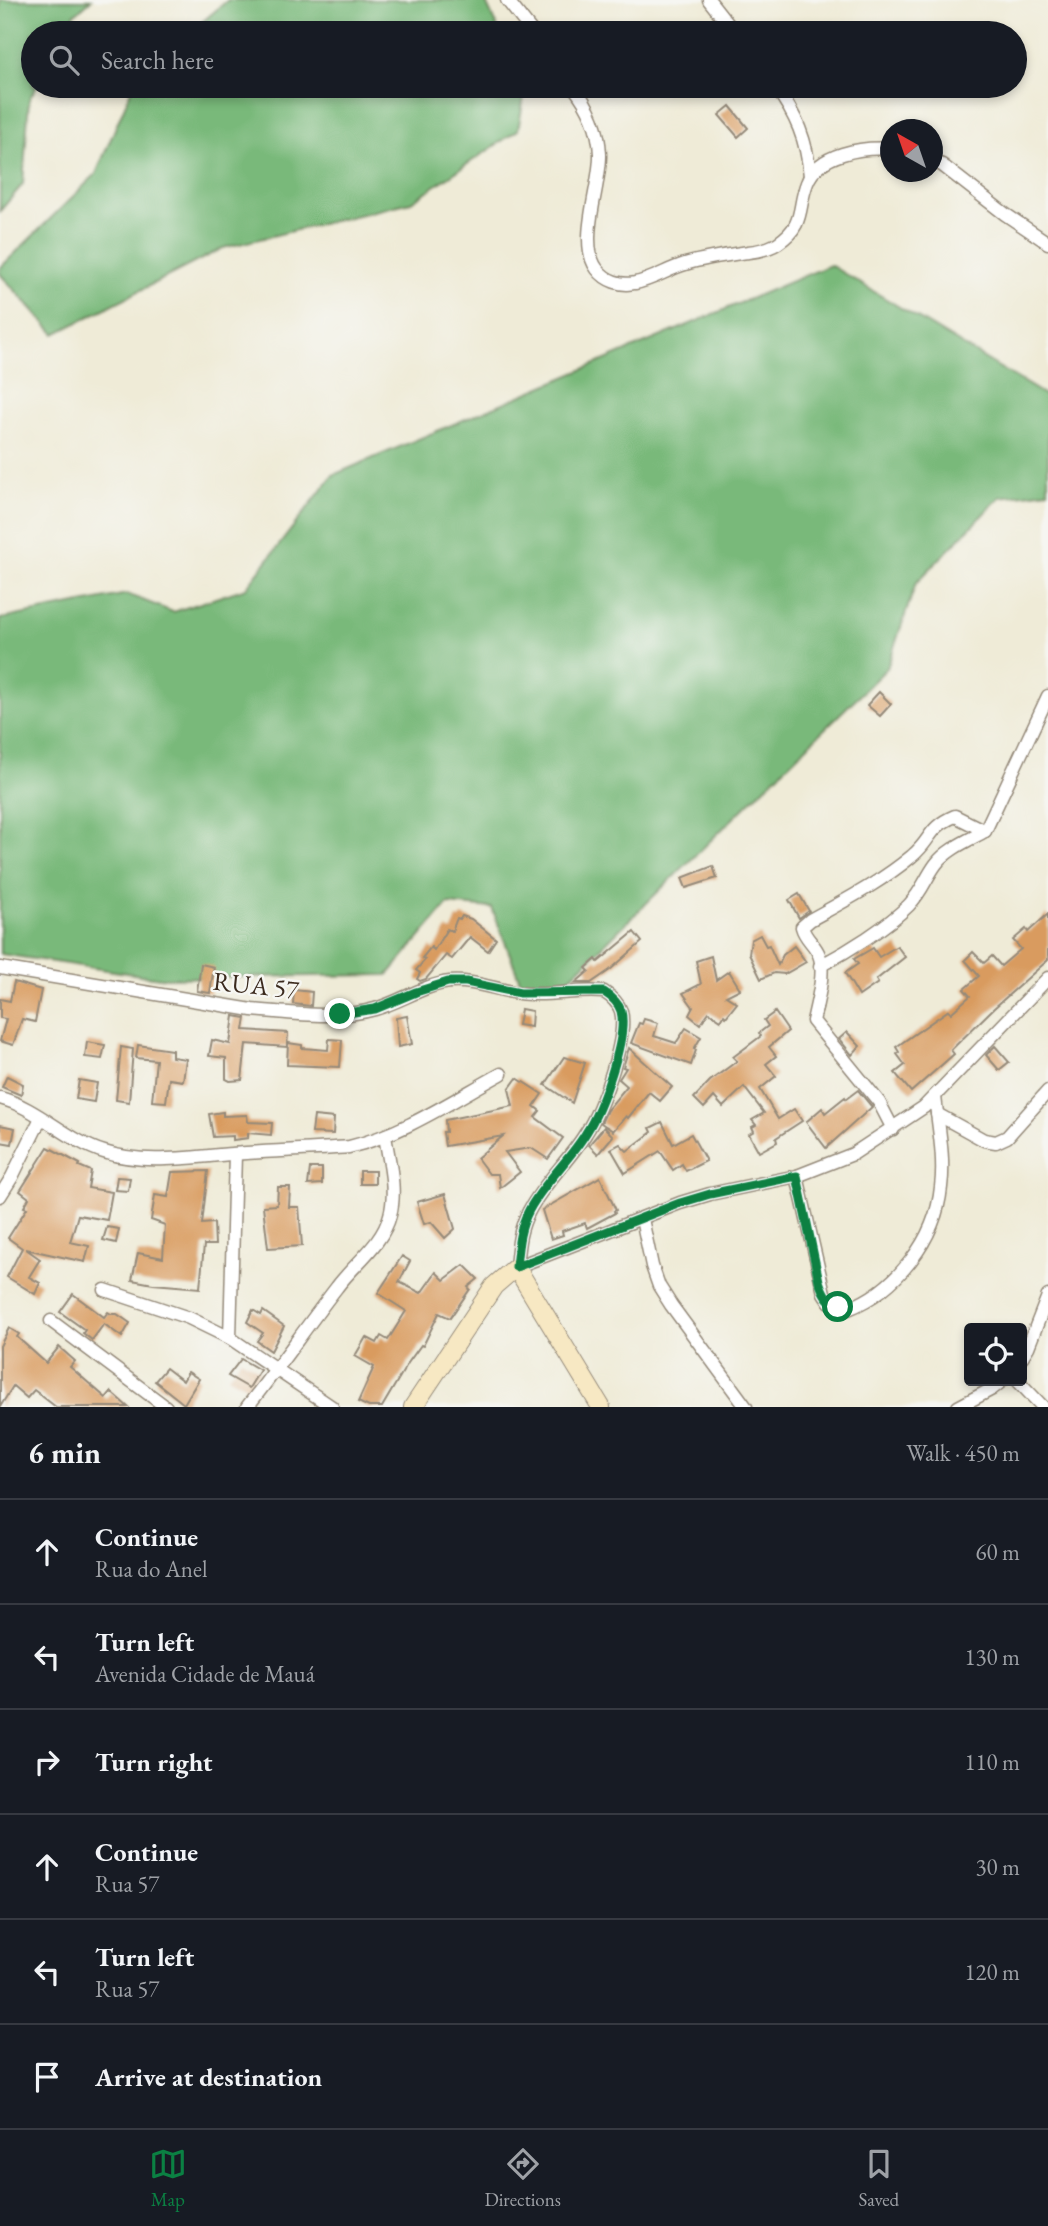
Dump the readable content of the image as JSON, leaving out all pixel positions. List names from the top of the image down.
{
  "streets": {
    "street": ["RUA 57"]
  },
  "north": "top left",
  "page": {
    "search": "Search here",
    "heading": ["6 min", "Walk · 450 m"],
    "list": [
      ["Continue", "Rua do Anel", "60 m"],
      ["Turn left", "Avenida Cidade de Mauá", "130 m"],
      ["Turn right", "110 m"],
      ["Continue", "Rua 57", "30 m"],
      ["Turn left", "Rua 57", "120 m"],
      "Arrive at destination"
    ],
    "nav": ["Map", "Directions", "Saved"]
  }
}
